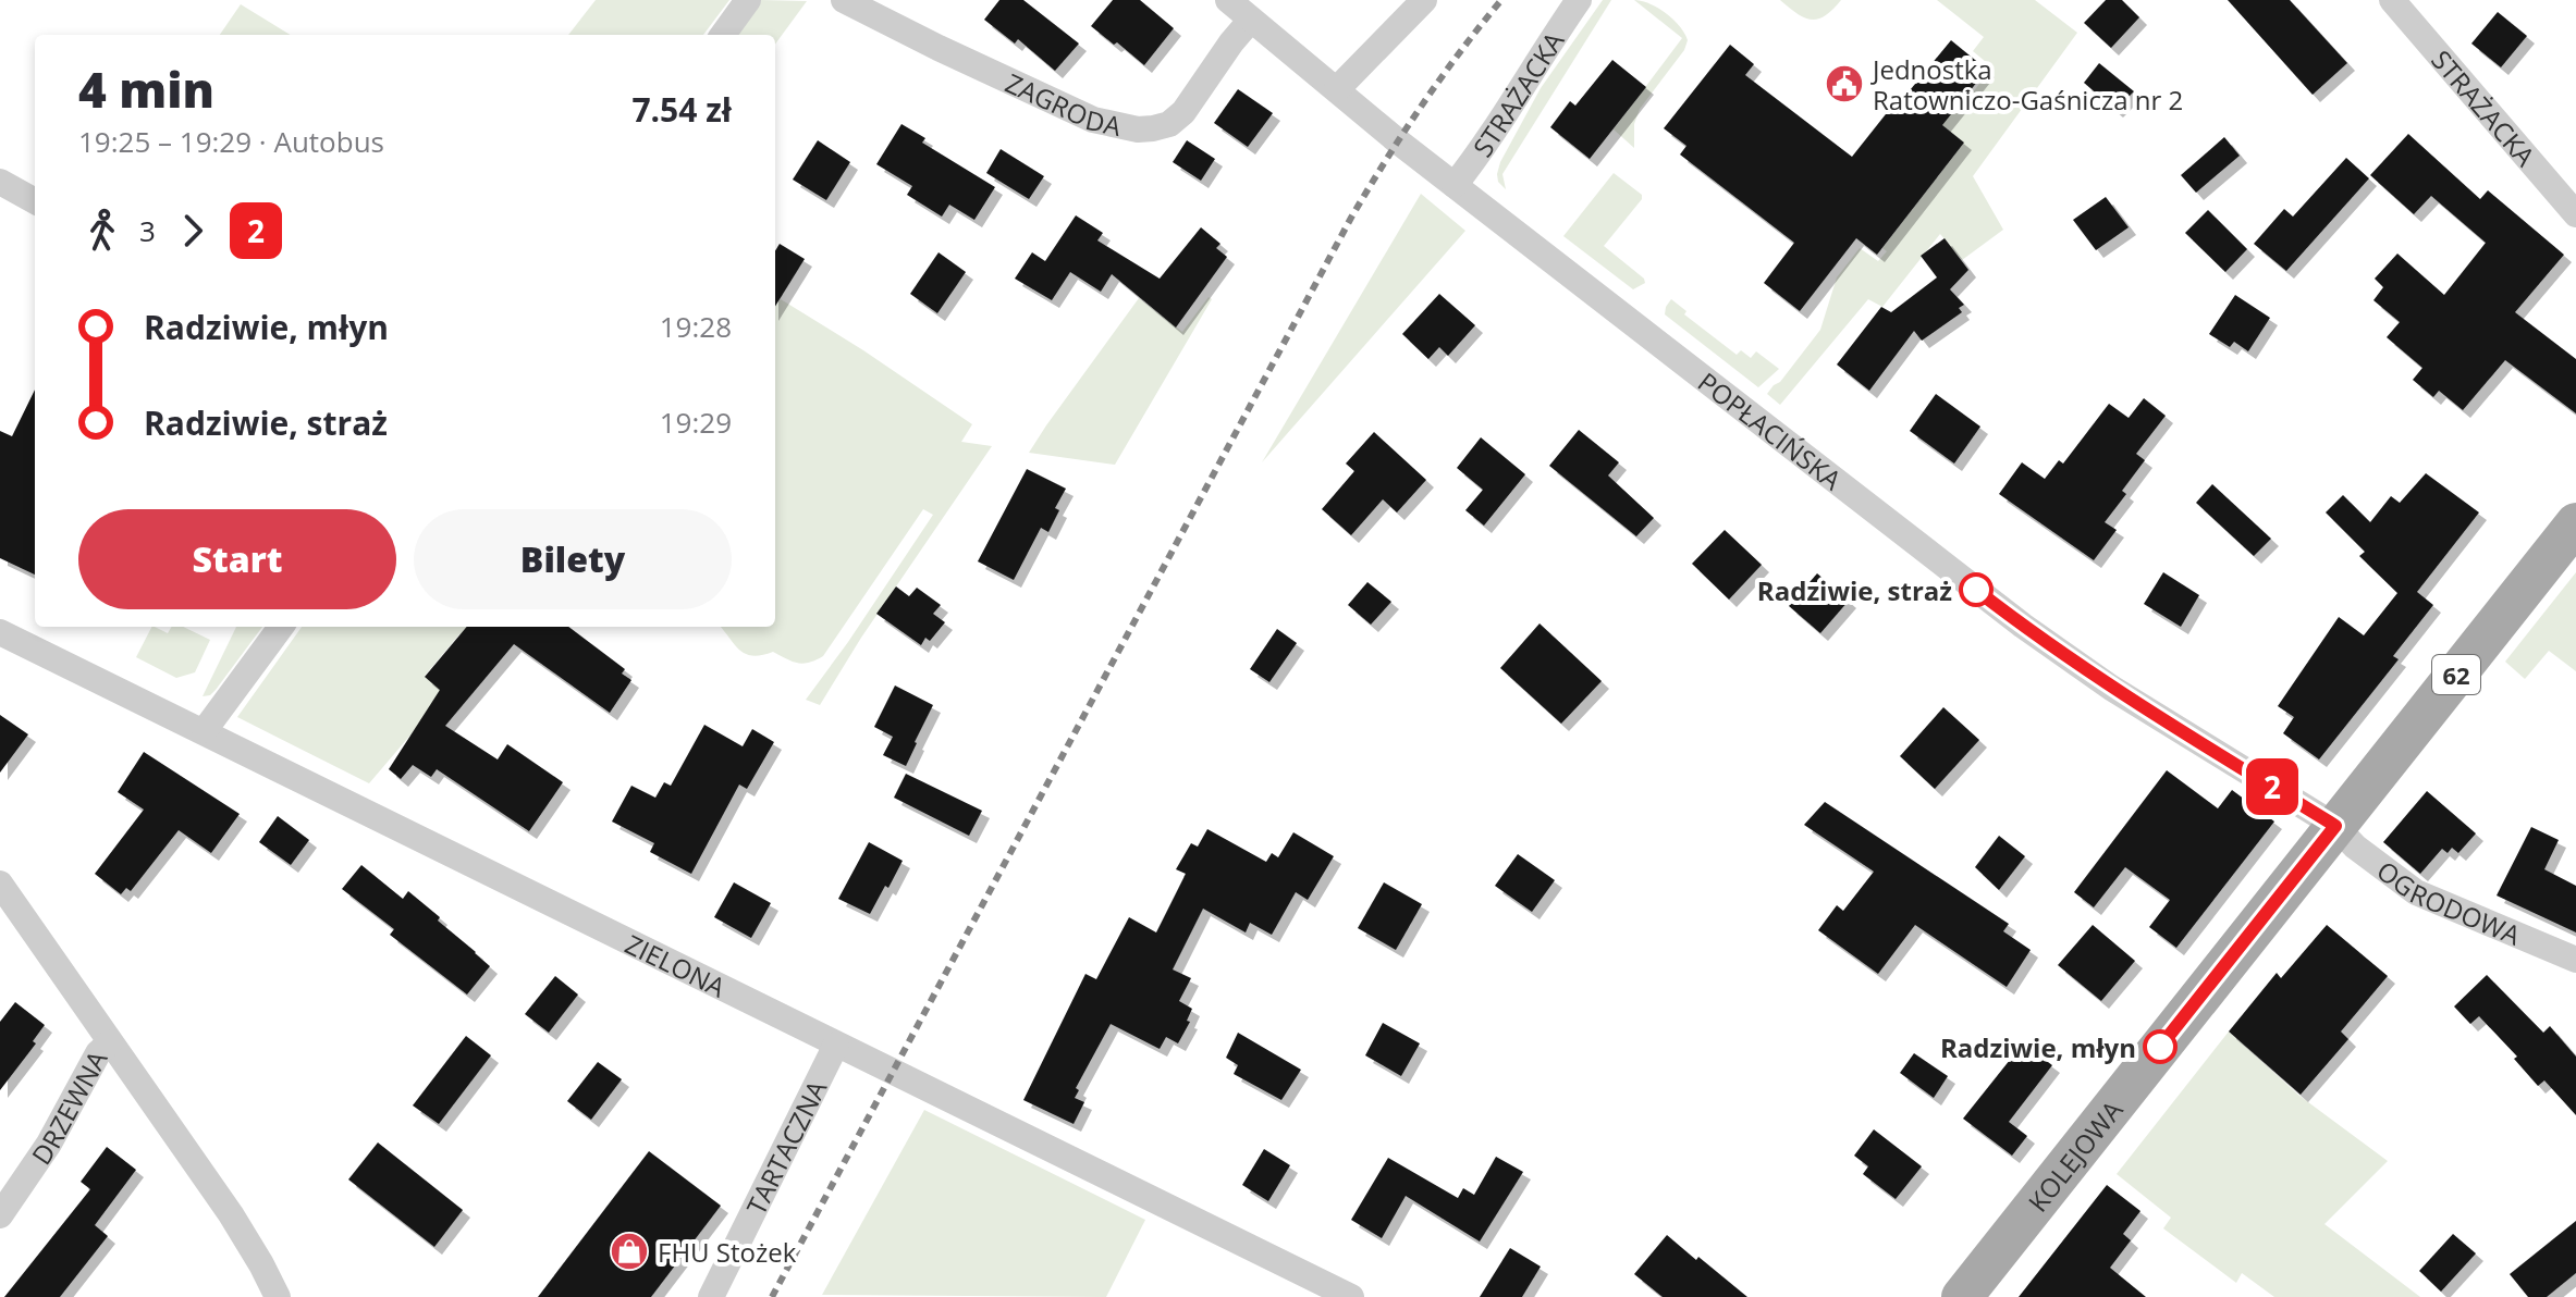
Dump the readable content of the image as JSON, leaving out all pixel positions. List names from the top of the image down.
{
  "streets": {
    "main road": ["62", "KOLEJOWA"],
    "street": [
      "STRAŻACKA",
      "ZAGRODA",
      "POPŁACIŃSKA",
      "OGRODOWA",
      "ZIELONA",
      "DRZEWNA",
      "TARTACZNA"
    ]
  },
  "crossings": [
    ["STRAŻACKA", "POPŁACIŃSKA"],
    ["ZAGRODA", "POPŁACIŃSKA"],
    ["POPŁACIŃSKA", "OGRODOWA"],
    ["POPŁACIŃSKA", "KOLEJOWA"],
    ["OGRODOWA", "KOLEJOWA"],
    ["ZIELONA", "TARTACZNA"]
  ],
  "places": {
    "public building": ["Jednostka Ratowniczo-Gaśnicza nr 2"],
    "other": ["Radziwie, straż", "Radziwie, młyn"],
    "shop": ["FHU Stożek"]
  },
  "lines": ["bus line 2"],
  "page": {
    "on_map": "2",
    "heading": ["4 min", "19:25 – 19:29 · Autobus", "7.54 zł"],
    "legs": ["3", "2"],
    "list": [
      {
        "name": "Radziwie, młyn",
        "value": "19:28"
      },
      {
        "name": "Radziwie, straż",
        "value": "19:29"
      }
    ],
    "buttons": ["Start", "Bilety"]
  }
}
